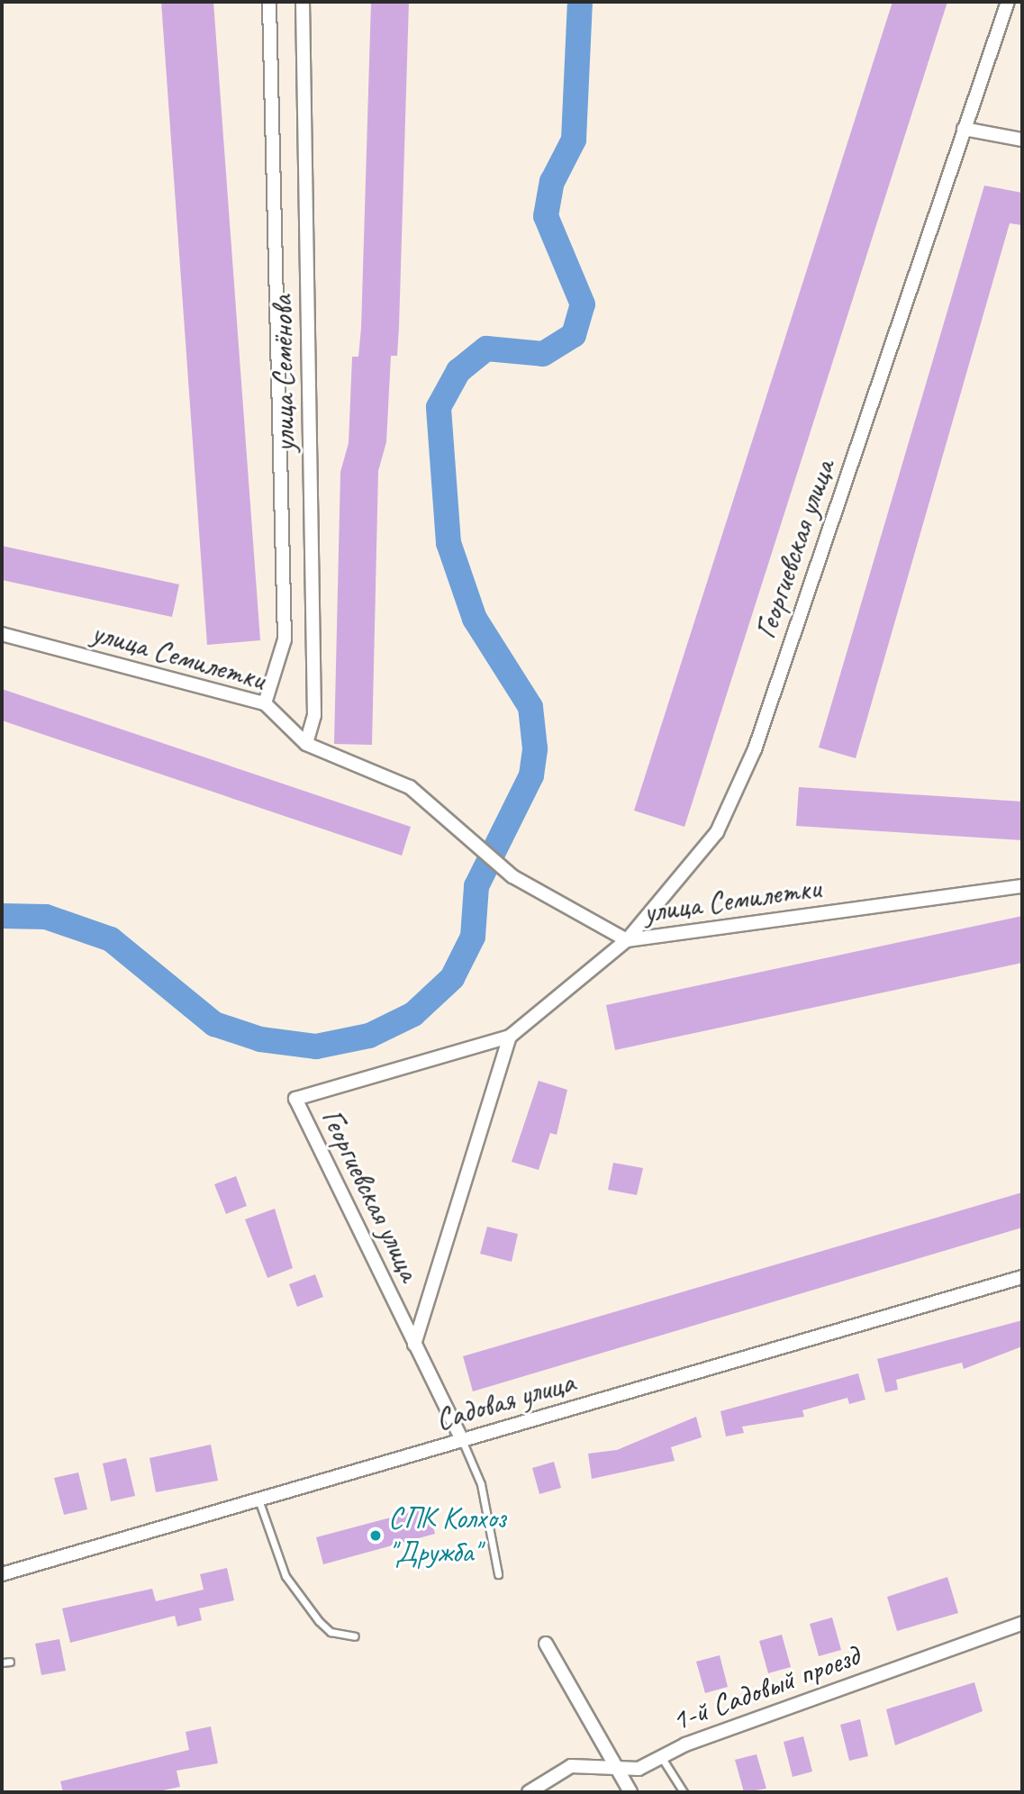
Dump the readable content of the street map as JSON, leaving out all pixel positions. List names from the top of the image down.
{
  "streets": {
    "street": [
      "улица Семёнова",
      "Георгиевская улица",
      "улица Семилетки",
      "Садовая улица",
      "1-й Садовый проезд"
    ]
  },
  "crossings": [
    ["улица Семёнова", "улица Семилетки"],
    ["Георгиевская улица", "улица Семилетки"],
    ["Георгиевская улица", "Садовая улица"]
  ],
  "places": ["СПК Колхоз \"Дружба\""]
}
